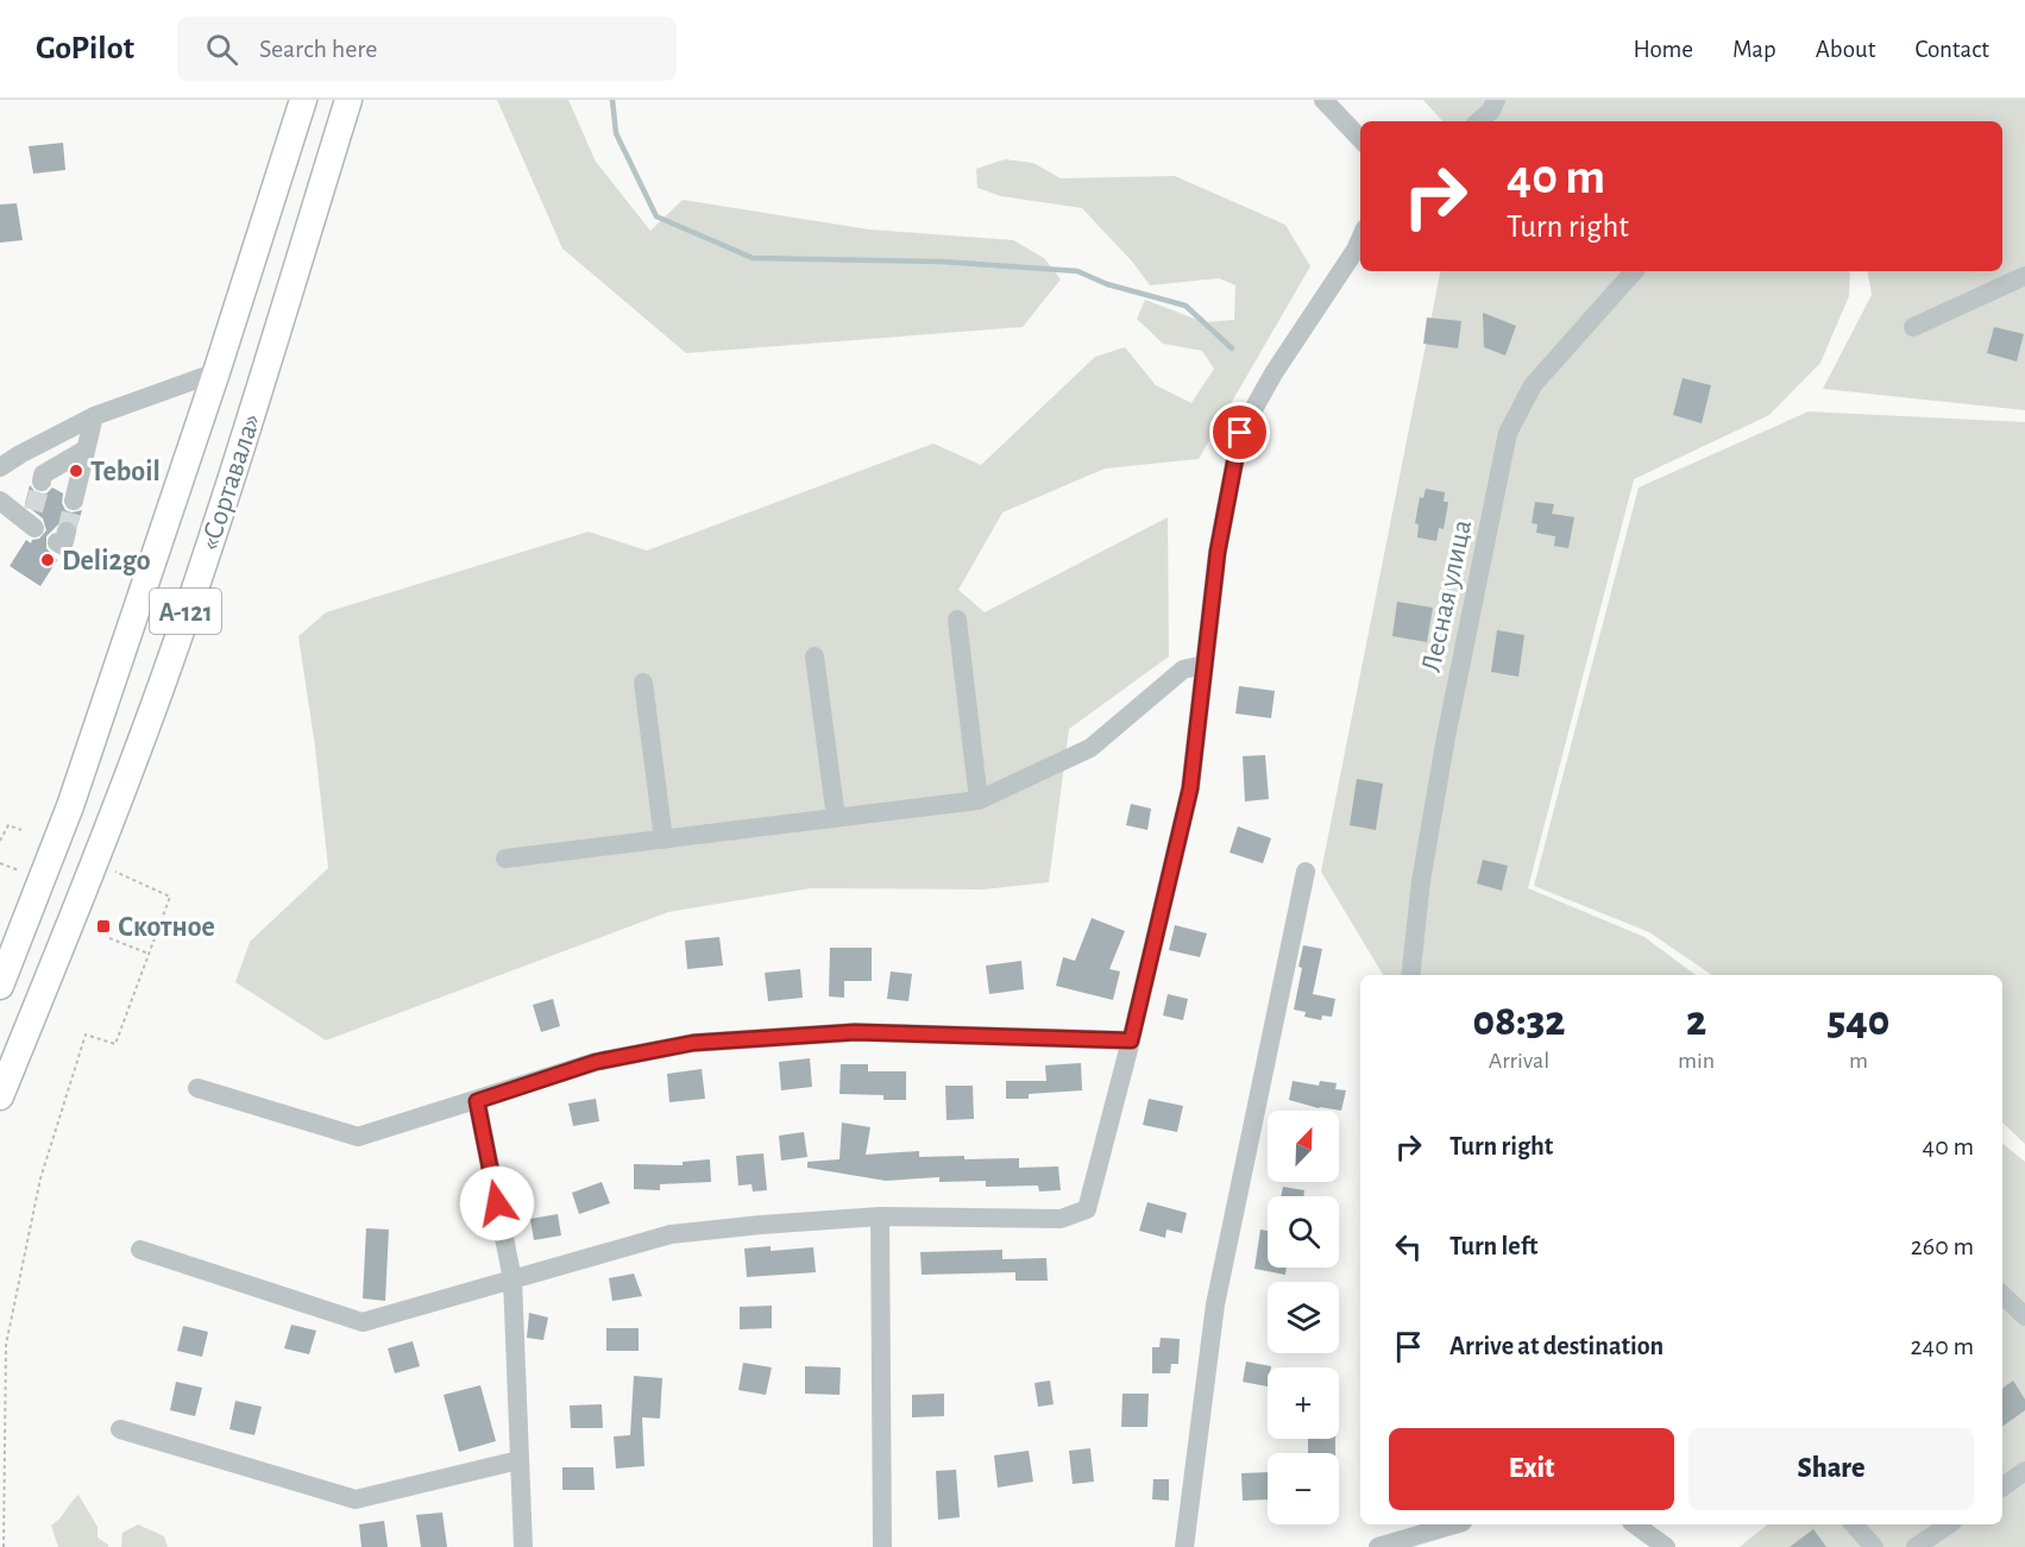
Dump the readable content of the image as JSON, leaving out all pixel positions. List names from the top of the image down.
{
  "streets": {
    "highway": ["«Сортавала»", "А-121"],
    "street": ["Лесная улица"]
  },
  "places": {
    "other": ["Teboil", "Deli2go"],
    "transit": ["Скотное"]
  },
  "north": "top right",
  "page": {
    "header": "GoPilot",
    "search": "Search here",
    "nav": [
      "Home",
      "Map",
      "About",
      "Contact"
    ],
    "turn": ["40 m", "Turn right"],
    "eta": [
      "08:32",
      "Arrival",
      "2",
      "min",
      "540",
      "m"
    ],
    "list": [
      {
        "name": "Turn right",
        "value": "40 m"
      },
      {
        "name": "Turn left",
        "value": "260 m"
      },
      {
        "name": "Arrive at destination",
        "value": "240 m"
      }
    ],
    "map_buttons": ["+", "−"],
    "buttons": ["Exit", "Share"]
  }
}
